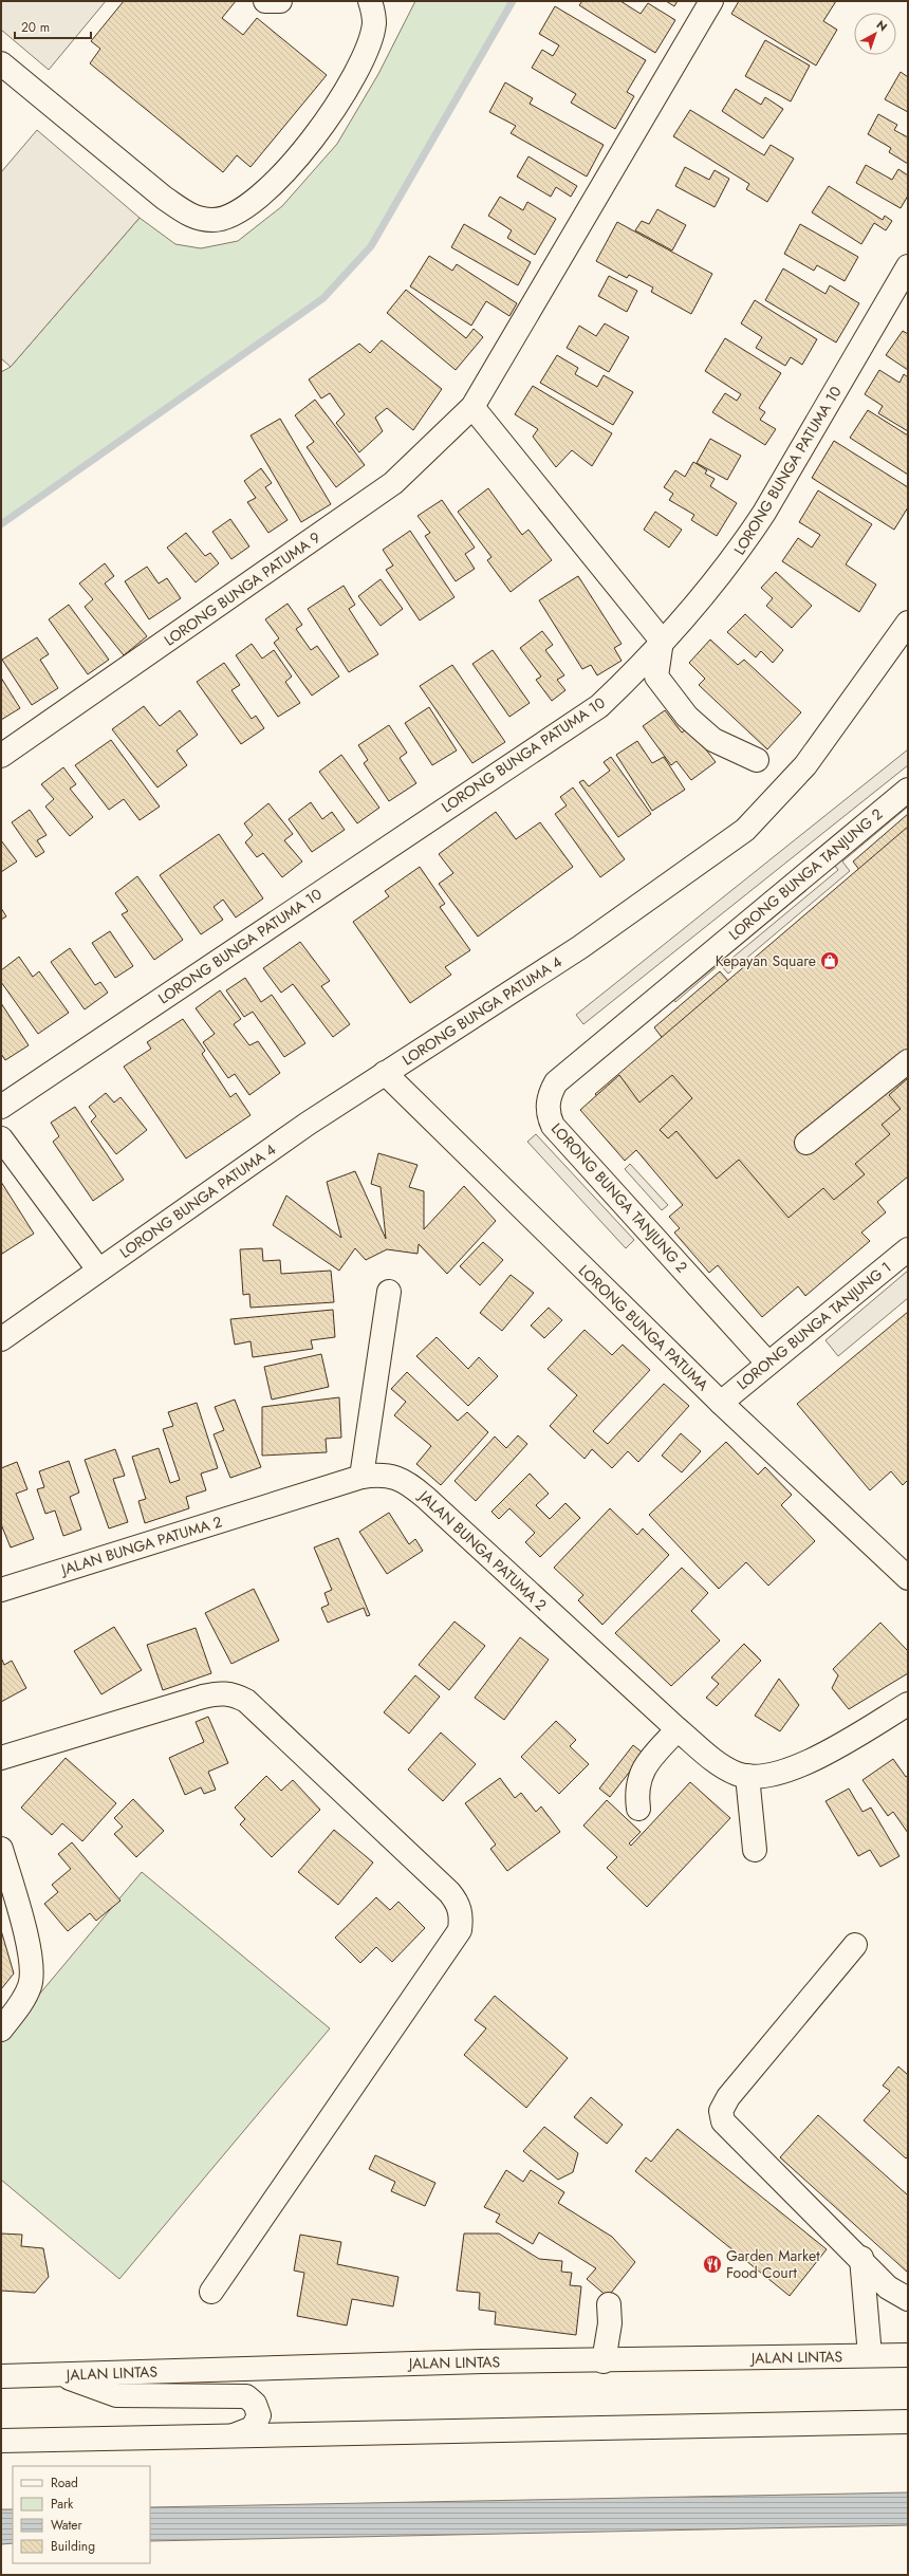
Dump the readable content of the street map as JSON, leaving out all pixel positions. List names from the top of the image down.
{
  "streets": {
    "main road": [
      "LORONG BUNGA PATUMA 10",
      "LORONG BUNGA PATUMA 9",
      "LORONG BUNGA TANJUNG 2",
      "LORONG BUNGA PATUMA 4",
      "LORONG BUNGA TANJUNG 1",
      "LORONG BUNGA PATUMA",
      "JALAN BUNGA PATUMA 2",
      "JALAN LINTAS"
    ]
  },
  "crossings": [
    ["LORONG BUNGA TANJUNG 2", "LORONG BUNGA TANJUNG 1"],
    ["LORONG BUNGA PATUMA 4", "LORONG BUNGA PATUMA"],
    ["LORONG BUNGA TANJUNG 1", "LORONG BUNGA PATUMA"]
  ],
  "places": {
    "shop": ["Kepayan Square"],
    "restaurant": ["Garden Market Food Court"]
  },
  "legend": [
    "Road",
    "Park",
    "Water",
    "Building"
  ],
  "scale_bar": "20 m",
  "north": "top right"
}
